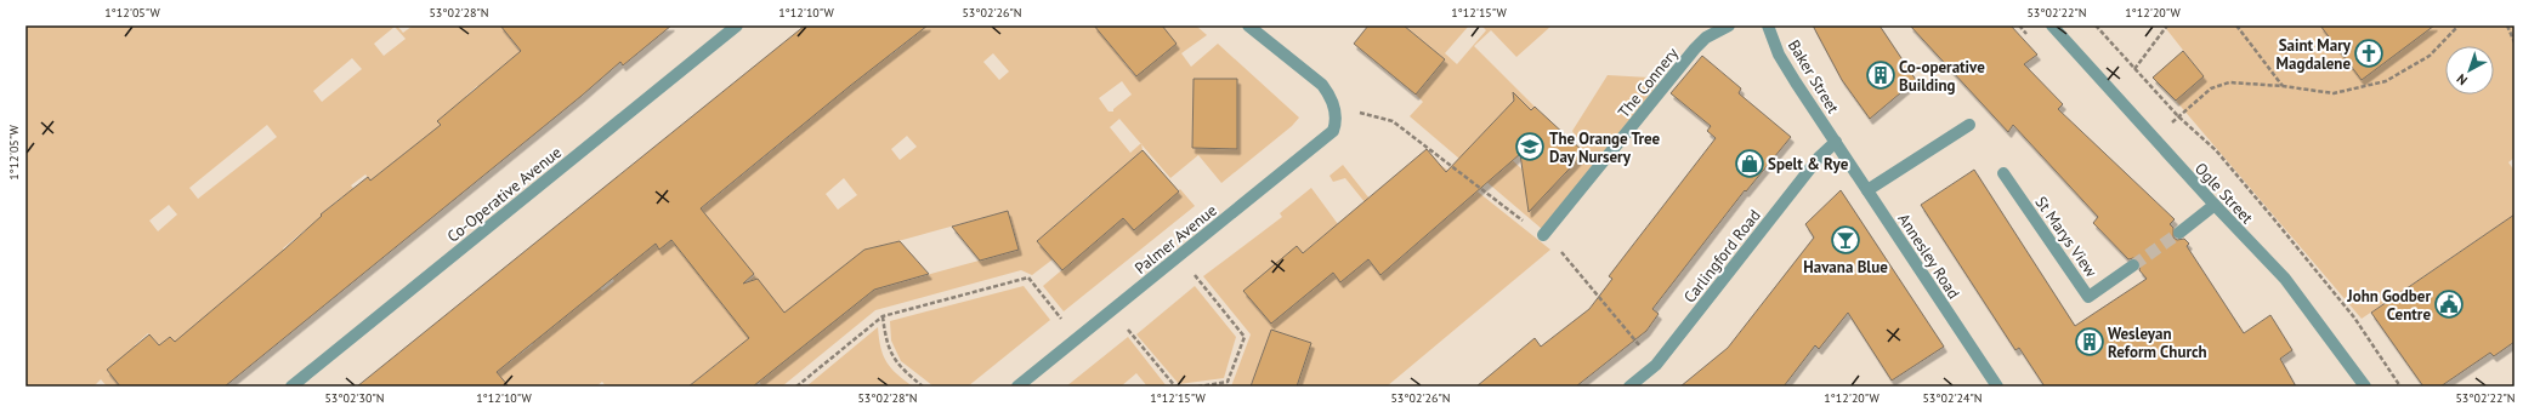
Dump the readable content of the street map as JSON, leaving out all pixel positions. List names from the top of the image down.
{
  "streets": {
    "street": [
      "Baker Street",
      "The Connery",
      "Ogle Street",
      "Co-Operative Avenue",
      "St Marys View",
      "Palmer Avenue",
      "Carlingford Road",
      "Annesley Road"
    ]
  },
  "crossings": [
    ["Baker Street", "Carlingford Road"],
    ["Baker Street", "Annesley Road"],
    ["Carlingford Road", "Annesley Road"]
  ],
  "places": {
    "church": ["Saint Mary Magdalene"],
    "building": ["Co-operative Building", "Wesleyan Reform Church"],
    "school or university": ["The Orange Tree Day Nursery"],
    "shop": ["Spelt & Rye"],
    "bar": ["Havana Blue"],
    "public building": ["John Godber Centre"]
  },
  "north": "bottom left",
  "coordinates": [
    "1°12'05\"W",
    "53°02'28\"N",
    "1°12'10\"W",
    "53°02'26\"N",
    "1°12'15\"W",
    "53°02'22\"N",
    "1°12'20\"W",
    "53°02'30\"N",
    "53°02'24\"N"
  ]
}
